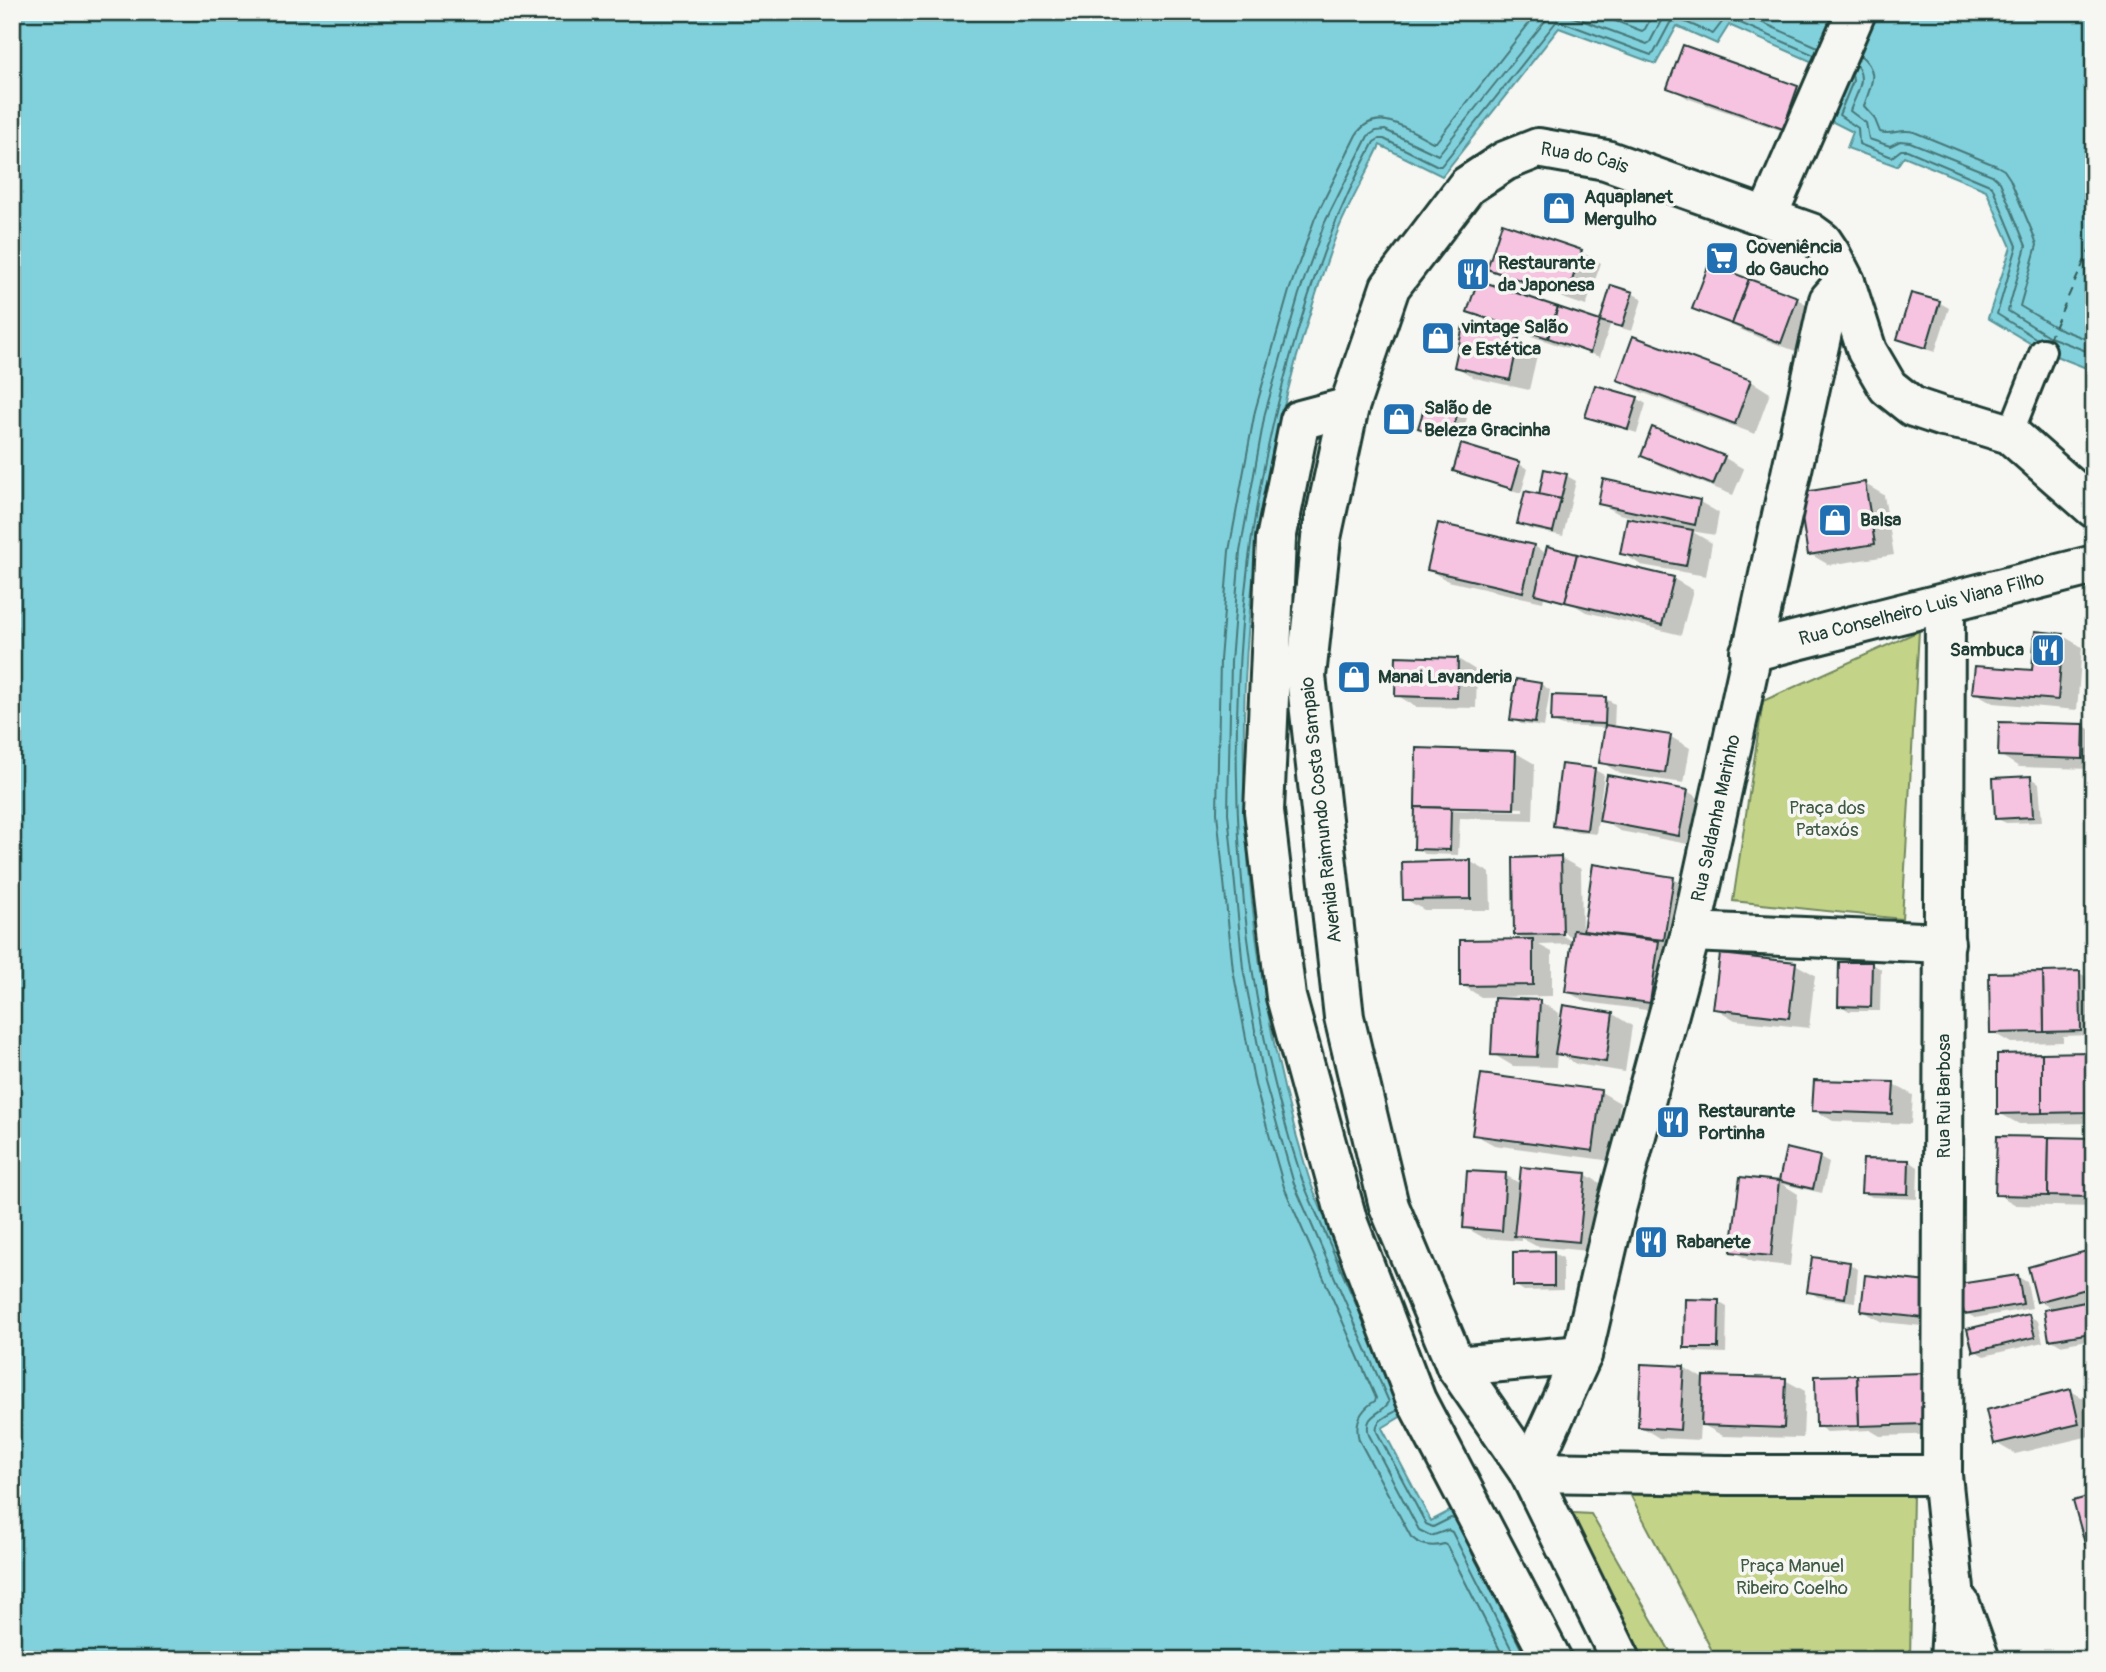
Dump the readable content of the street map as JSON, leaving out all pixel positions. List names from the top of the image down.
{
  "streets": {
    "main road": [
      "Rua do Cais",
      "Rua Conselheiro Luis Viana Filho",
      "Avenida Raimundo Costa Sampaio",
      "Rua Saldanha Marinho",
      "Rua Rui Barbosa"
    ]
  },
  "crossings": [
    ["Rua do Cais", "Avenida Raimundo Costa Sampaio"],
    ["Rua do Cais", "Rua Saldanha Marinho"],
    ["Rua Conselheiro Luis Viana Filho", "Rua Saldanha Marinho"],
    ["Rua Conselheiro Luis Viana Filho", "Rua Rui Barbosa"],
    ["Avenida Raimundo Costa Sampaio", "Rua Saldanha Marinho"]
  ],
  "parks": ["Praça dos Pataxós", "Praça Manuel Ribeiro Coelho"],
  "places": {
    "shop": [
      "Aquaplanet Mergulho",
      "vintage Salão e Estética",
      "Salão de Beleza Gracinha",
      "Balsa",
      "Manai Lavanderia"
    ],
    "supermarket": ["Coveniência do Gaucho"],
    "restaurant": [
      "Restaurante da Japonesa",
      "Sambuca",
      "Restaurante Portinha",
      "Rabanete"
    ]
  }
}
